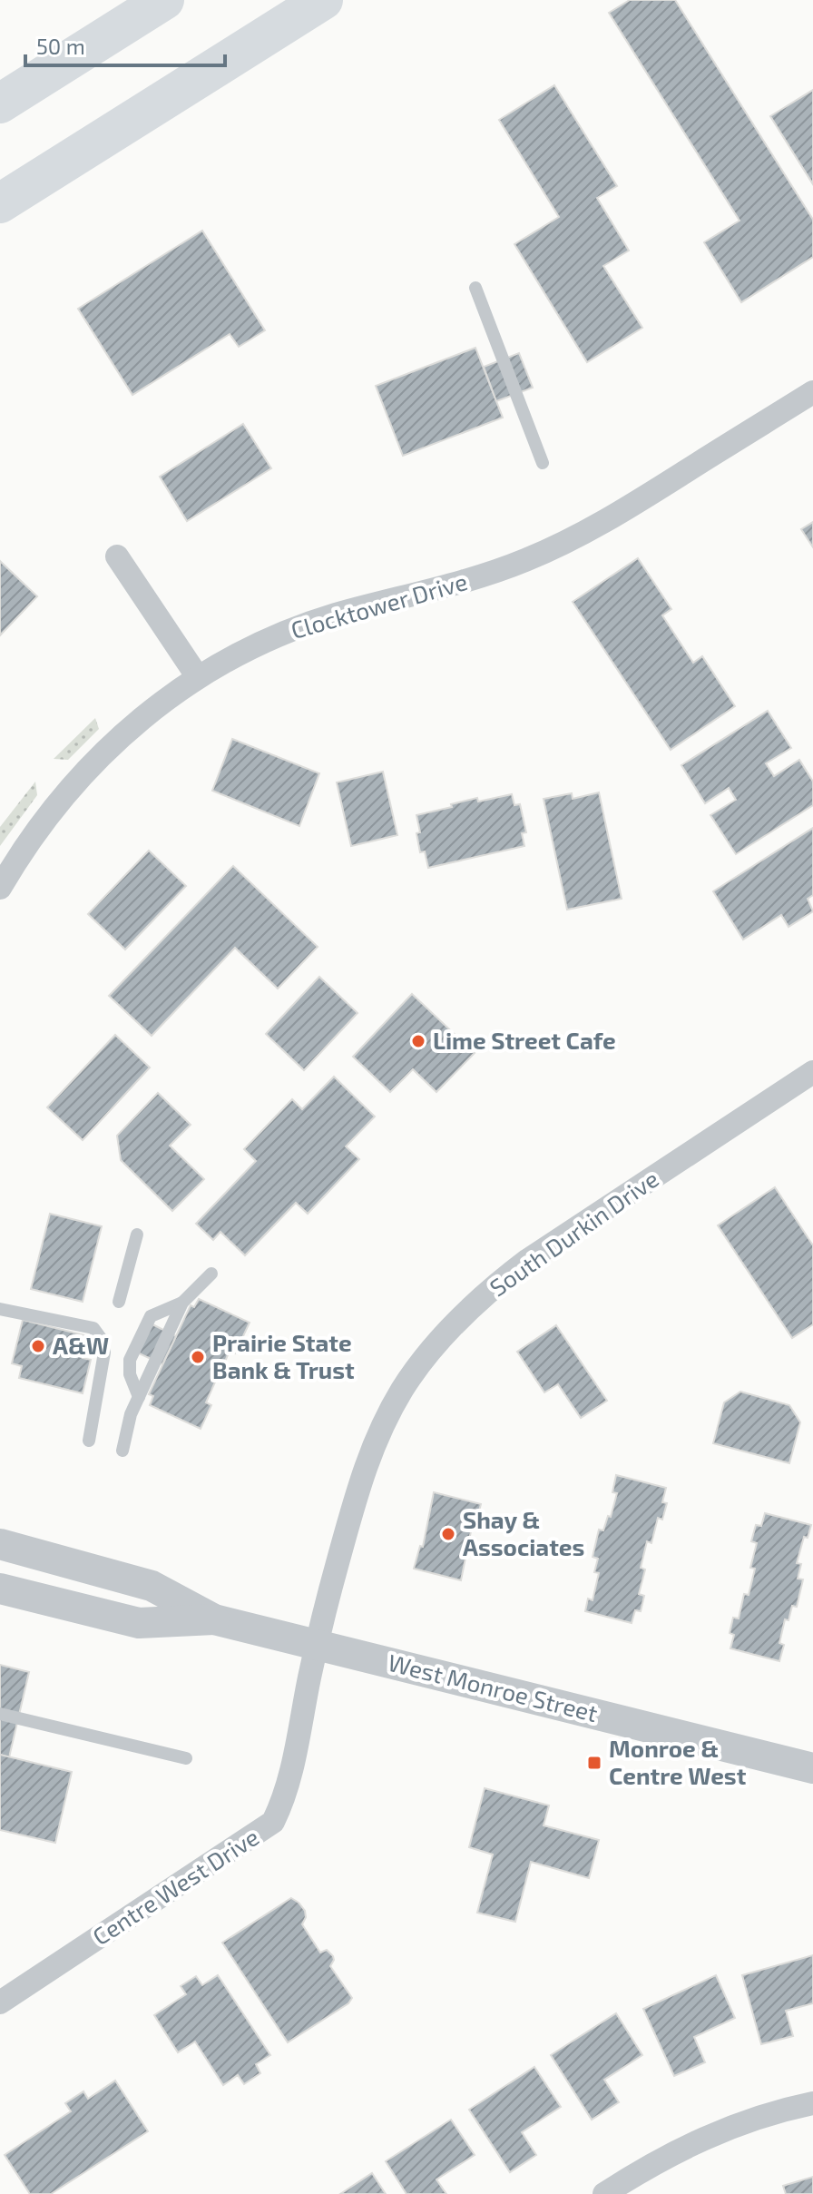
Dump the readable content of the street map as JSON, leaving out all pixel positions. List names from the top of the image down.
{
  "streets": {
    "street": [
      "Clocktower Drive",
      "South Durkin Drive",
      "West Monroe Street",
      "Centre West Drive"
    ]
  },
  "crossings": [
    ["South Durkin Drive", "West Monroe Street"],
    ["South Durkin Drive", "Centre West Drive"],
    ["West Monroe Street", "Centre West Drive"]
  ],
  "places": {
    "other": [
      "Lime Street Cafe",
      "A&W",
      "Prairie State Bank & Trust",
      "Shay & Associates"
    ],
    "transit": ["Monroe & Centre West"]
  },
  "scale_bar": "50 m"
}
